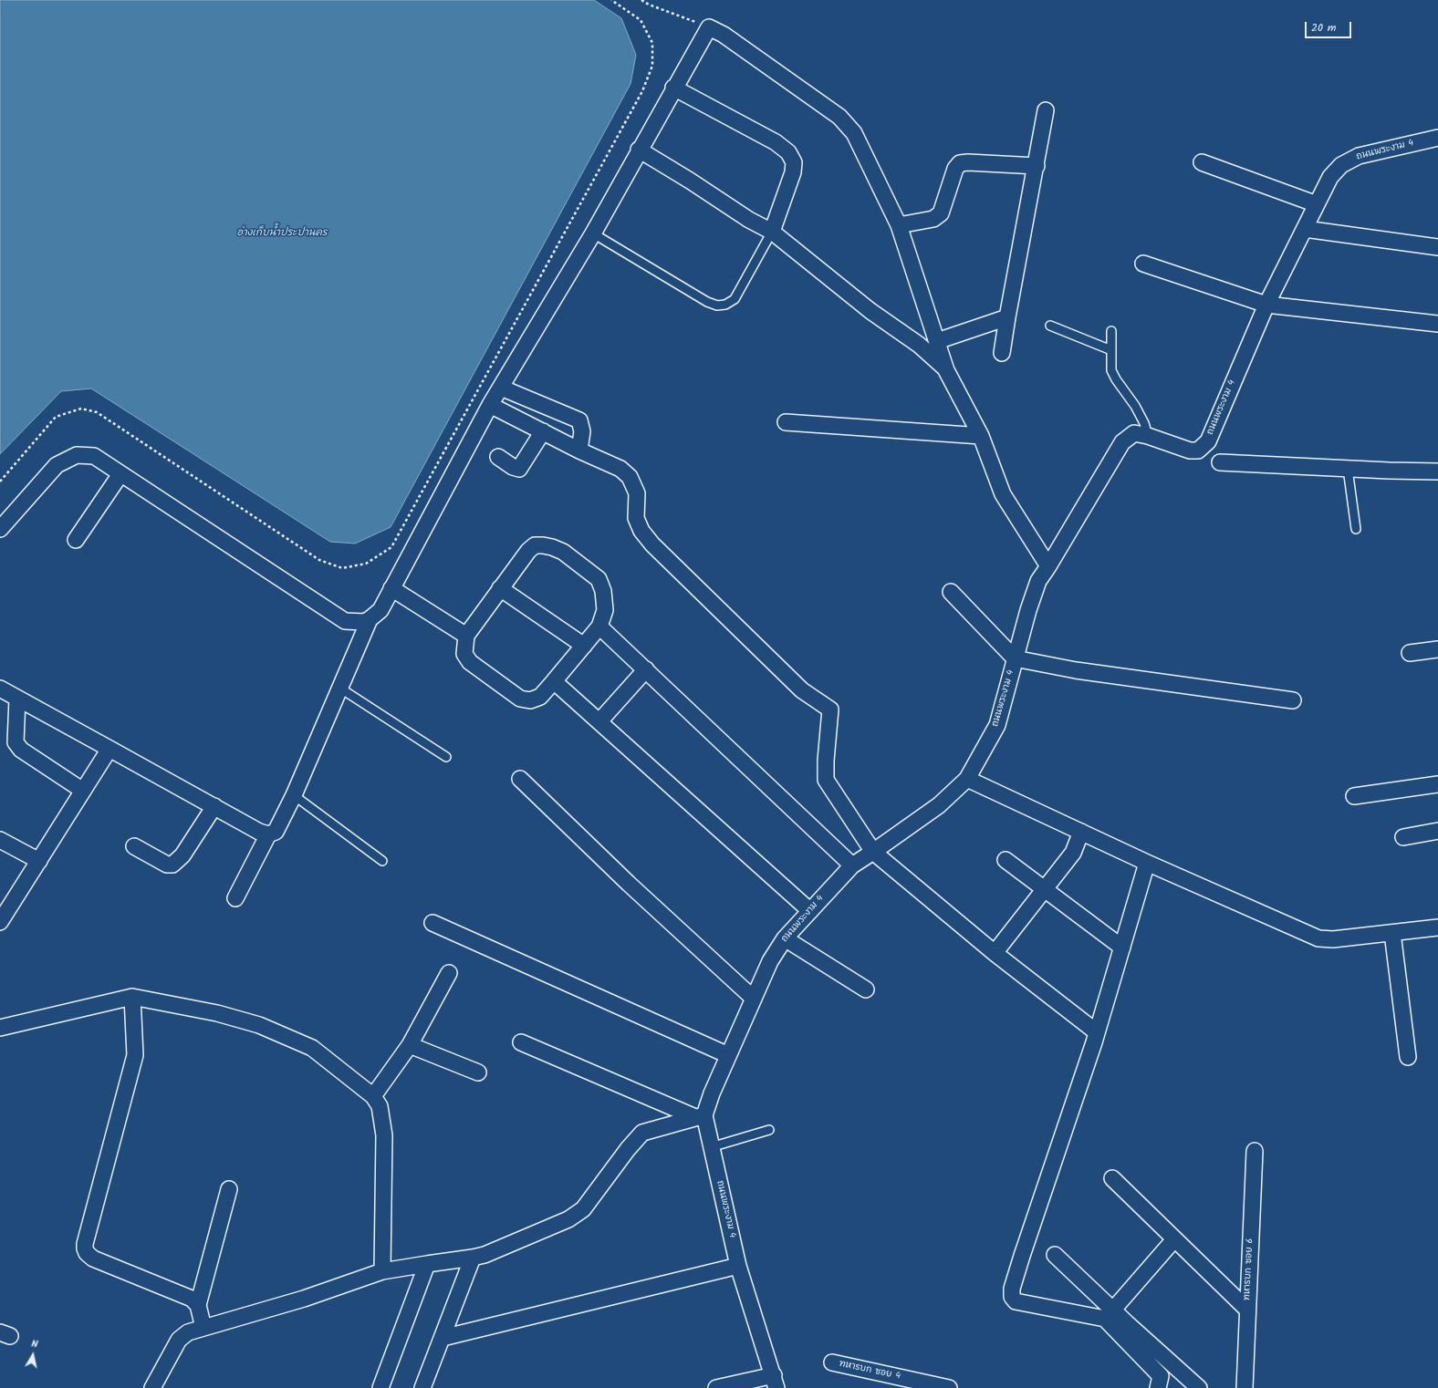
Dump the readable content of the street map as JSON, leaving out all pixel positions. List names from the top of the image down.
{
  "streets": {
    "street": ["ถนนพระงาม 4", "ทหารบก ซอย 6", "ทหารบก ซอย 4"]
  },
  "water": ["อ่างเก็บน้ำประปานคร"],
  "scale_bar": "20 m",
  "north": "top"
}
